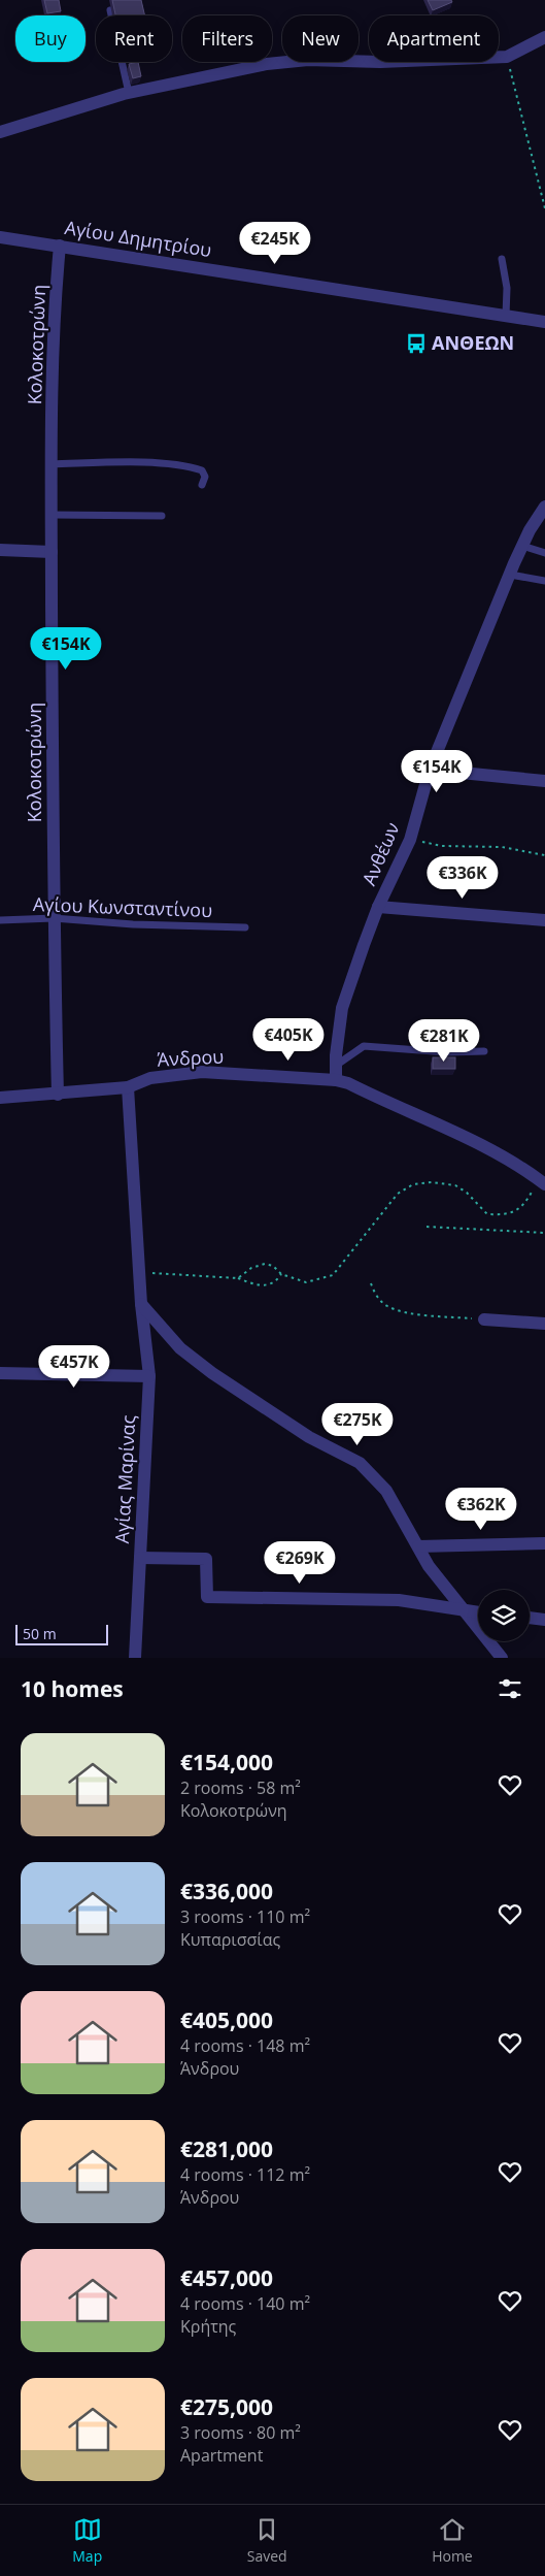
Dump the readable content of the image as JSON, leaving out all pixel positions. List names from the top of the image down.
{
  "streets": {
    "street": [
      "Αγίου Δημητρίου",
      "Κολοκοτρώνη",
      "Ανθέων",
      "Άνδρου",
      "Αγίας Μαρίνας"
    ],
    "lane": ["Αγίου Κωνσταντίνου"]
  },
  "crossings": [
    ["Αγίου Δημητρίου", "Κολοκοτρώνη"],
    ["Κολοκοτρώνη", "Αγίου Κωνσταντίνου"],
    ["Κολοκοτρώνη", "Άνδρου"],
    ["Ανθέων", "Άνδρου"],
    ["Άνδρου", "Αγίας Μαρίνας"]
  ],
  "places": {
    "bus stop": ["ΑΝΘΕΩΝ"]
  },
  "scale_bar": "50 m",
  "page": {
    "chip": [
      "Buy",
      "Rent",
      "Filters",
      "New",
      "Apartment"
    ],
    "price": [
      "€245K",
      "€154K",
      "€154K",
      "€336K",
      "€405K",
      "€281K",
      "€457K",
      "€275K",
      "€362K",
      "€269K"
    ],
    "scale": "50 m",
    "heading": "10 homes",
    "list": [
      {
        "name": "€154,000",
        "note": "2 rooms · 58 m² · Κολοκοτρώνη"
      },
      {
        "name": "€336,000",
        "note": "3 rooms · 110 m² · Κυπαρισσίας"
      },
      {
        "name": "€405,000",
        "note": "4 rooms · 148 m² · Άνδρου"
      },
      {
        "name": "€281,000",
        "note": "4 rooms · 112 m² · Άνδρου"
      },
      {
        "name": "€457,000",
        "note": "4 rooms · 140 m² · Κρήτης"
      },
      {
        "name": "€275,000",
        "note": "3 rooms · 80 m² · Apartment"
      }
    ],
    "tabs": ["Map", "Saved", "Home"]
  }
}
